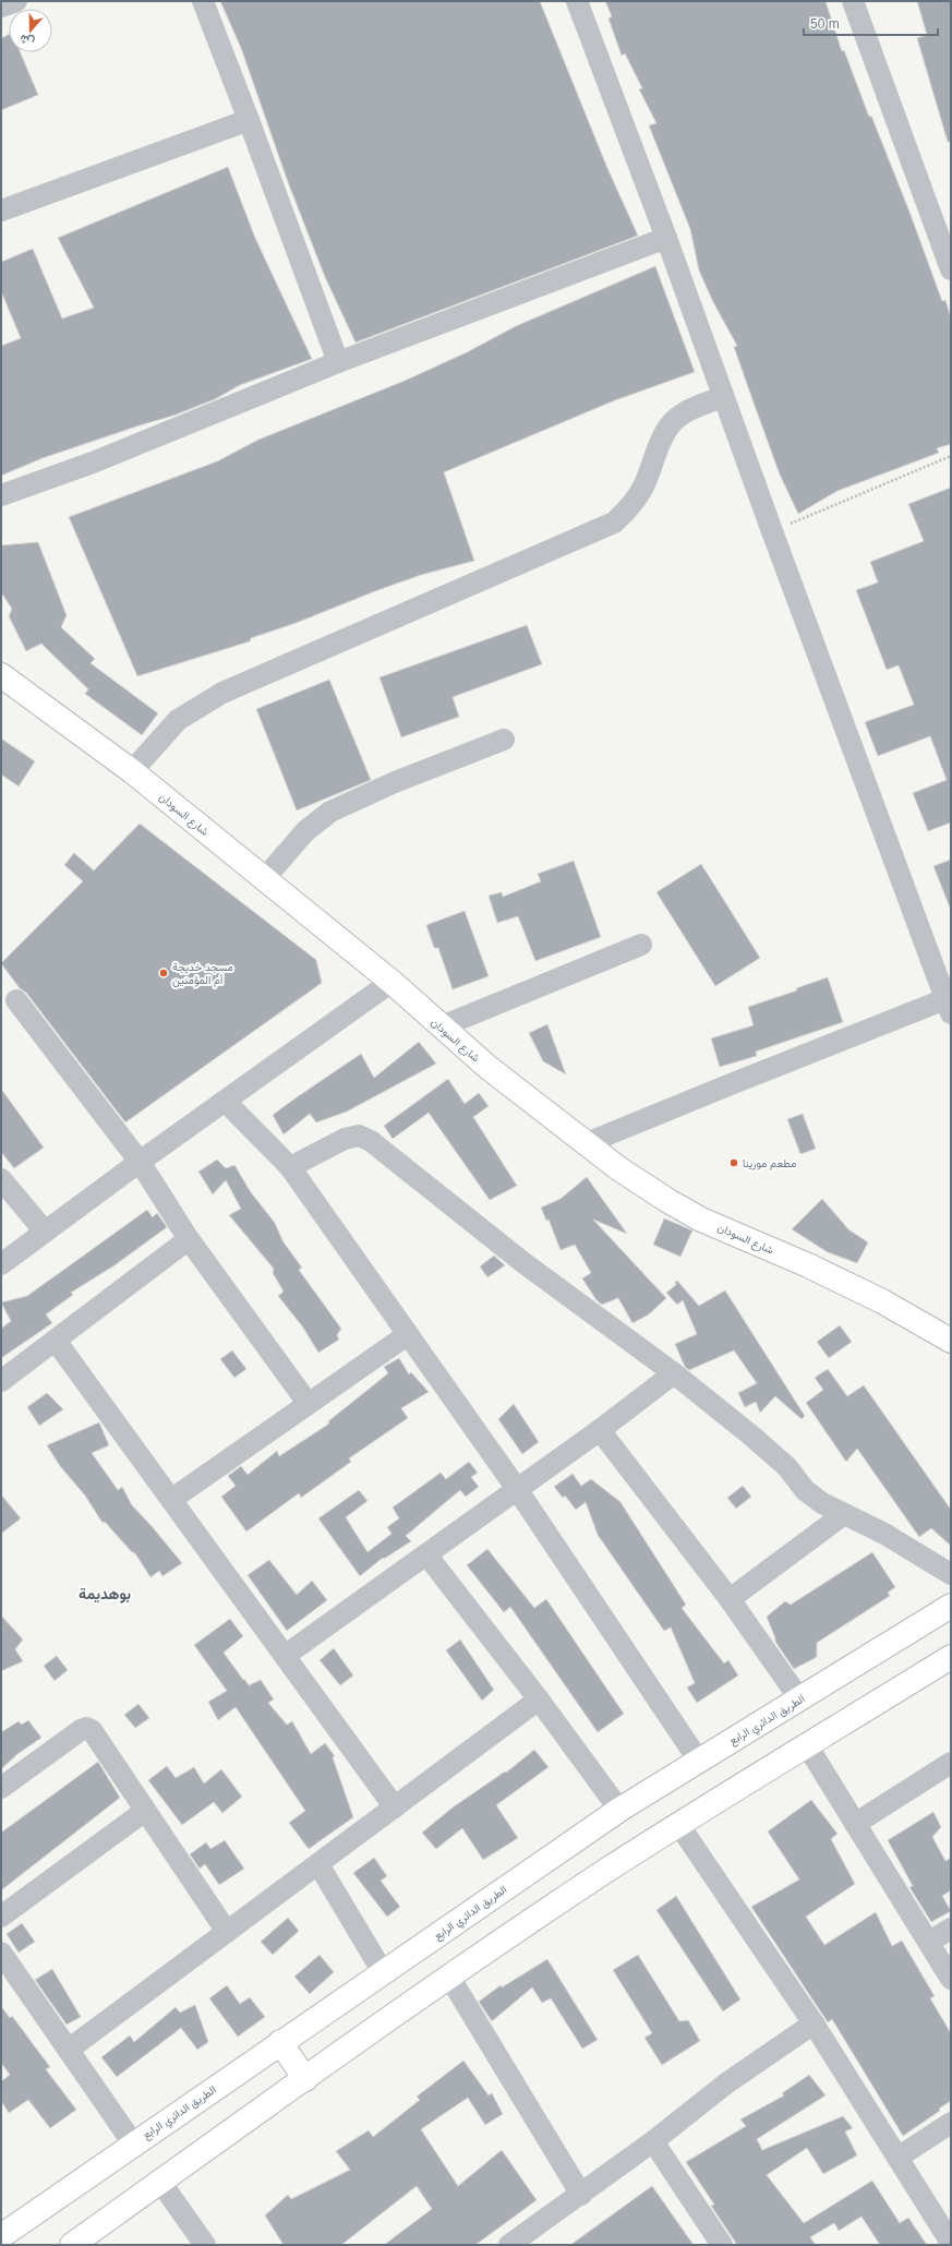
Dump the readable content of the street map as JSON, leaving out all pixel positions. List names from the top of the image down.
{
  "streets": {
    "main road": ["شارع السودان", "الطريق الدائري الرابع"]
  },
  "districts": ["بوهديمة"],
  "places": ["مسجد خديجة أم المؤمنين", "مطعم مورينا"],
  "scale_bar": "50 m",
  "north": "bottom"
}
